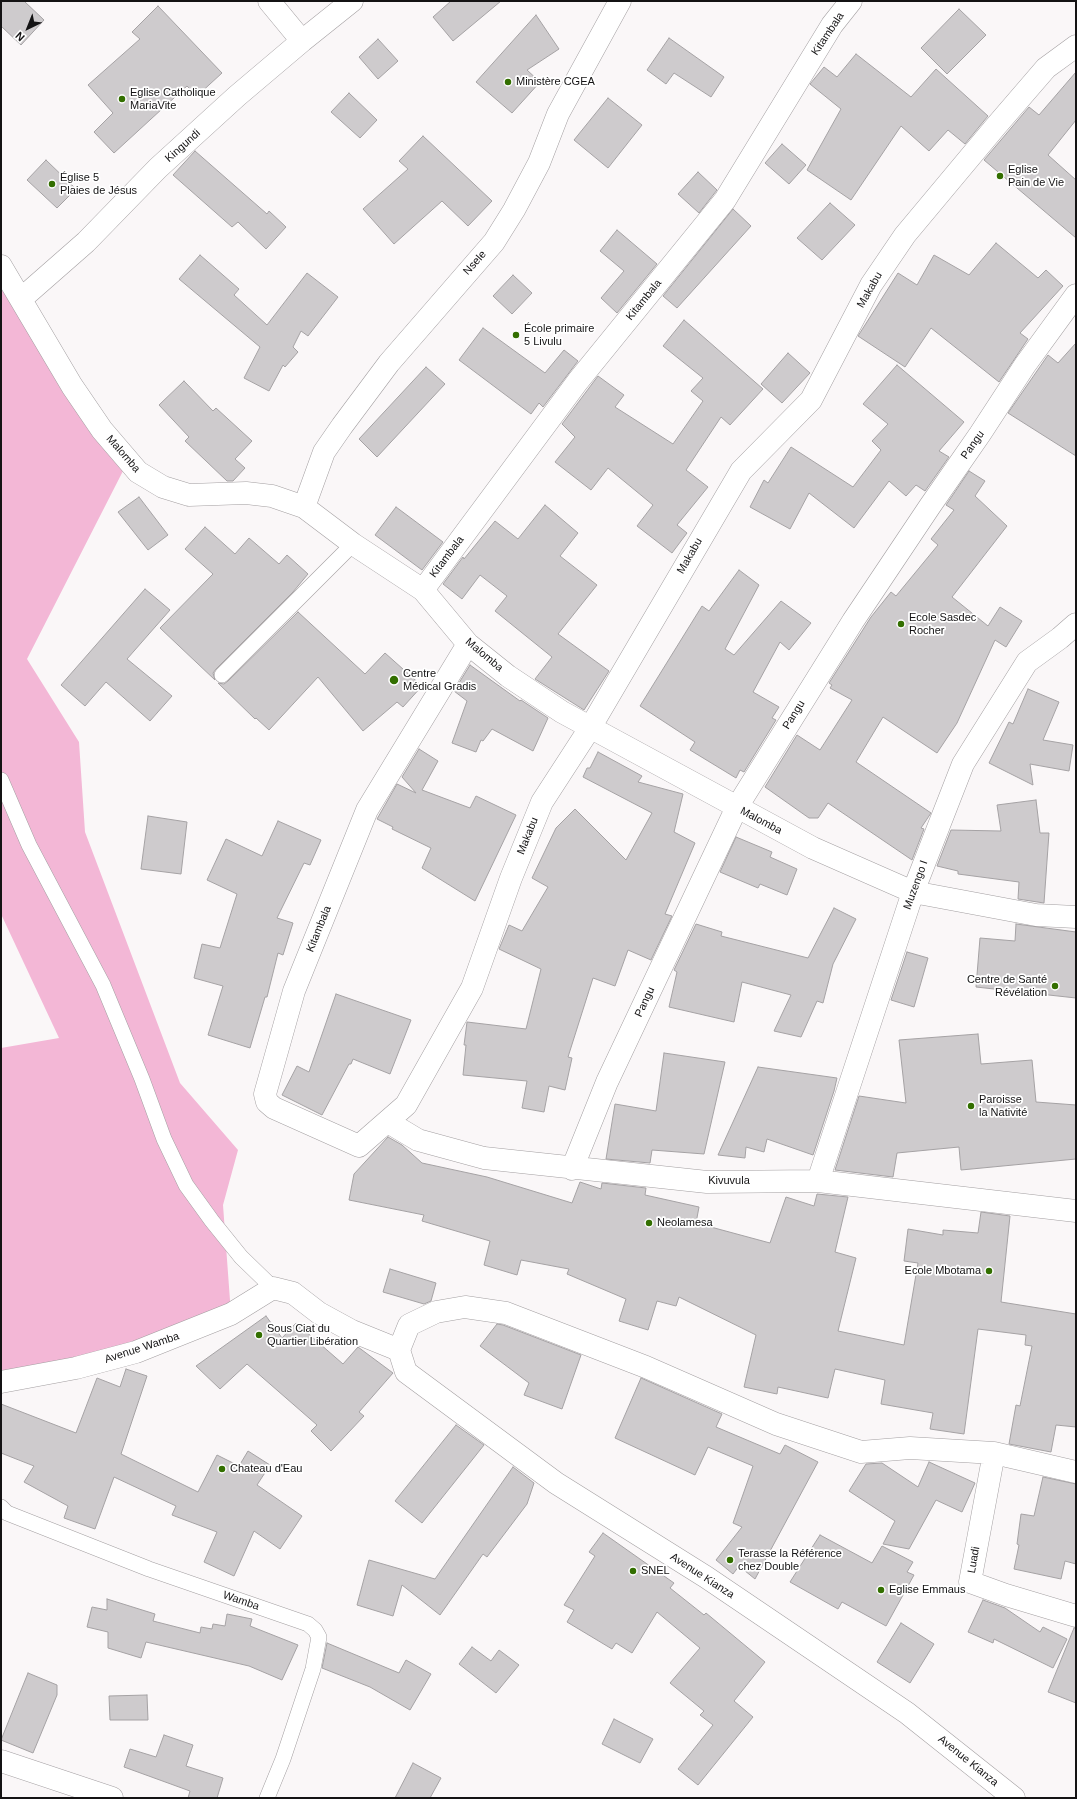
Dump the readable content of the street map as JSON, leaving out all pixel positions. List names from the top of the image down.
{
  "streets": {
    "street": [
      "Kitambala",
      "Kingundi",
      "Nsele",
      "Makabu",
      "Pangu",
      "Malomba",
      "Muzengo I",
      "Kivuvula",
      "Avenue Wamba",
      "Luadi",
      "Avenue Kianza"
    ],
    "lane": ["Wamba"]
  },
  "crossings": [
    ["Kitambala", "Makabu"],
    ["Kitambala", "Malomba"],
    ["Kitambala", "Kivuvula"],
    ["Kingundi", "Malomba"],
    ["Nsele", "Malomba"],
    ["Makabu", "Malomba"],
    ["Makabu", "Kivuvula"],
    ["Pangu", "Malomba"],
    ["Pangu", "Kivuvula"],
    ["Malomba", "Muzengo I"],
    ["Muzengo I", "Kivuvula"]
  ],
  "places": [
    "Ministère CGEA",
    "Eglise Catholique MariaVite",
    "Eglise Pain de Vie",
    "Église 5 Plaies de Jésus",
    "École primaire 5 Livulu",
    "Ecole Sasdec Rocher",
    "Centre Médical Gradis",
    "Centre de Santé Révélation",
    "Paroisse la Nativité",
    "Neolamesa",
    "Ecole Mbotama",
    "Sous Ciat du Quartier Libération",
    "Chateau d'Eau",
    "Terasse la Référence chez Double",
    "SNEL",
    "Eglise Emmaus"
  ],
  "north": "bottom left"
}
